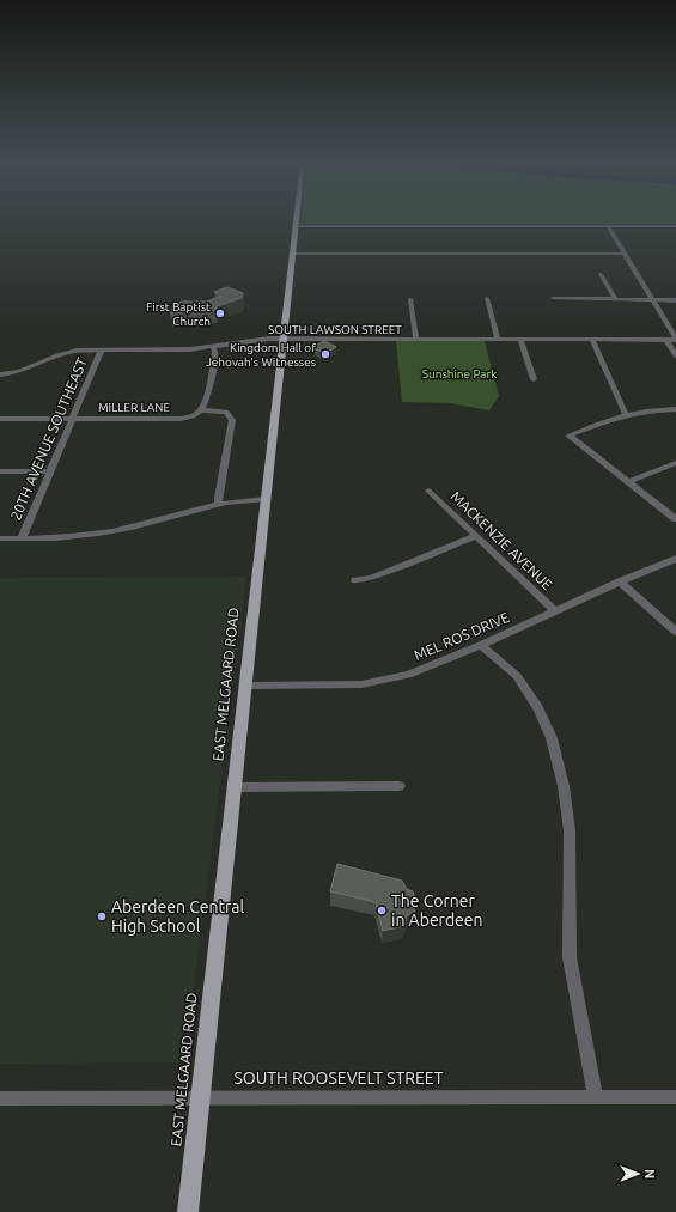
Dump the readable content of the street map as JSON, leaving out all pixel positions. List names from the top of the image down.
{
  "streets": {
    "main road": ["EAST MELGAARD ROAD"],
    "street": [
      "SOUTH LAWSON STREET",
      "MILLER LANE",
      "20TH AVENUE SOUTHEAST",
      "MACKENZIE AVENUE",
      "MEL ROS DRIVE",
      "SOUTH ROOSEVELT STREET"
    ]
  },
  "crossings": [
    ["SOUTH LAWSON STREET", "20TH AVENUE SOUTHEAST"],
    ["SOUTH LAWSON STREET", "EAST MELGAARD ROAD"],
    ["MILLER LANE", "20TH AVENUE SOUTHEAST"],
    ["MACKENZIE AVENUE", "MEL ROS DRIVE"],
    ["MEL ROS DRIVE", "EAST MELGAARD ROAD"],
    ["EAST MELGAARD ROAD", "SOUTH ROOSEVELT STREET"]
  ],
  "parks": ["Sunshine Park"],
  "places": [
    "First Baptist Church",
    "Kingdom Hall of Jehovah's Witnesses",
    "The Corner in Aberdeen",
    "Aberdeen Central High School"
  ],
  "north": "right"
}
